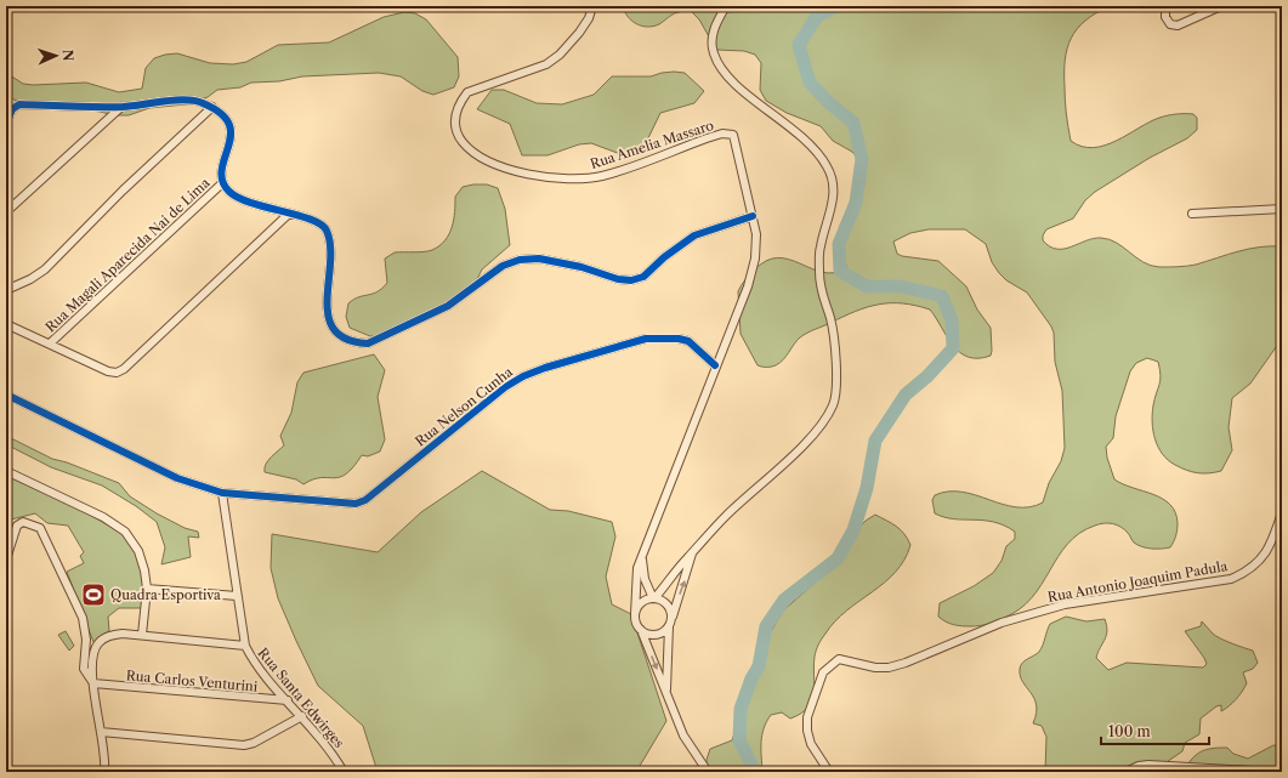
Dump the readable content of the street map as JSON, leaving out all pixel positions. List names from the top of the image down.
{
  "streets": {
    "street": [
      "Rua Amelia Massaro",
      "Rua Magali Aparecida Nai de Lima",
      "Rua Nelson Cunha",
      "Rua Antonio Joaquim Padula",
      "Rua Carlos Venturini",
      "Rua Santa Edwirges"
    ]
  },
  "crossings": [
    ["Rua Amelia Massaro", "Rua Nelson Cunha"],
    ["Rua Nelson Cunha", "Rua Santa Edwirges"],
    ["Rua Carlos Venturini", "Rua Santa Edwirges"]
  ],
  "places": {
    "sports": ["Quadra Esportiva"]
  },
  "scale_bar": "100 m",
  "north": "right"
}
